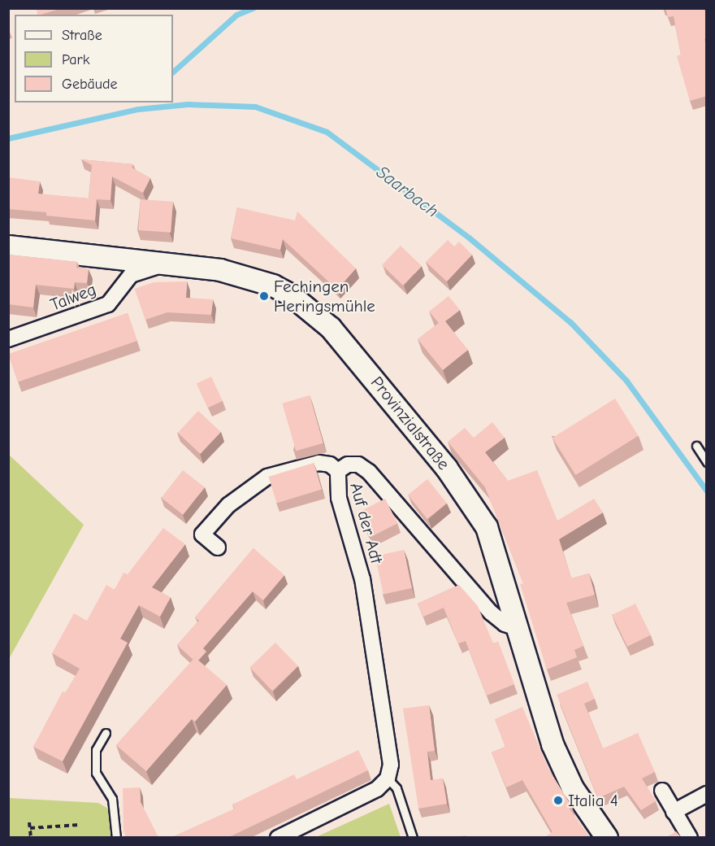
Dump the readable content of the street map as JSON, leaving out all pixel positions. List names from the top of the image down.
{
  "streets": {
    "main road": ["Provinzialstraße"],
    "street": ["Talweg", "Auf der Adt"]
  },
  "crossings": [
    ["Talweg", "Provinzialstraße"],
    ["Provinzialstraße", "Auf der Adt"]
  ],
  "water": ["Saarbach"],
  "places": ["Fechingen Heringsmühle", "Italia 4"],
  "legend": ["Straße", "Park", "Gebäude"]
}
